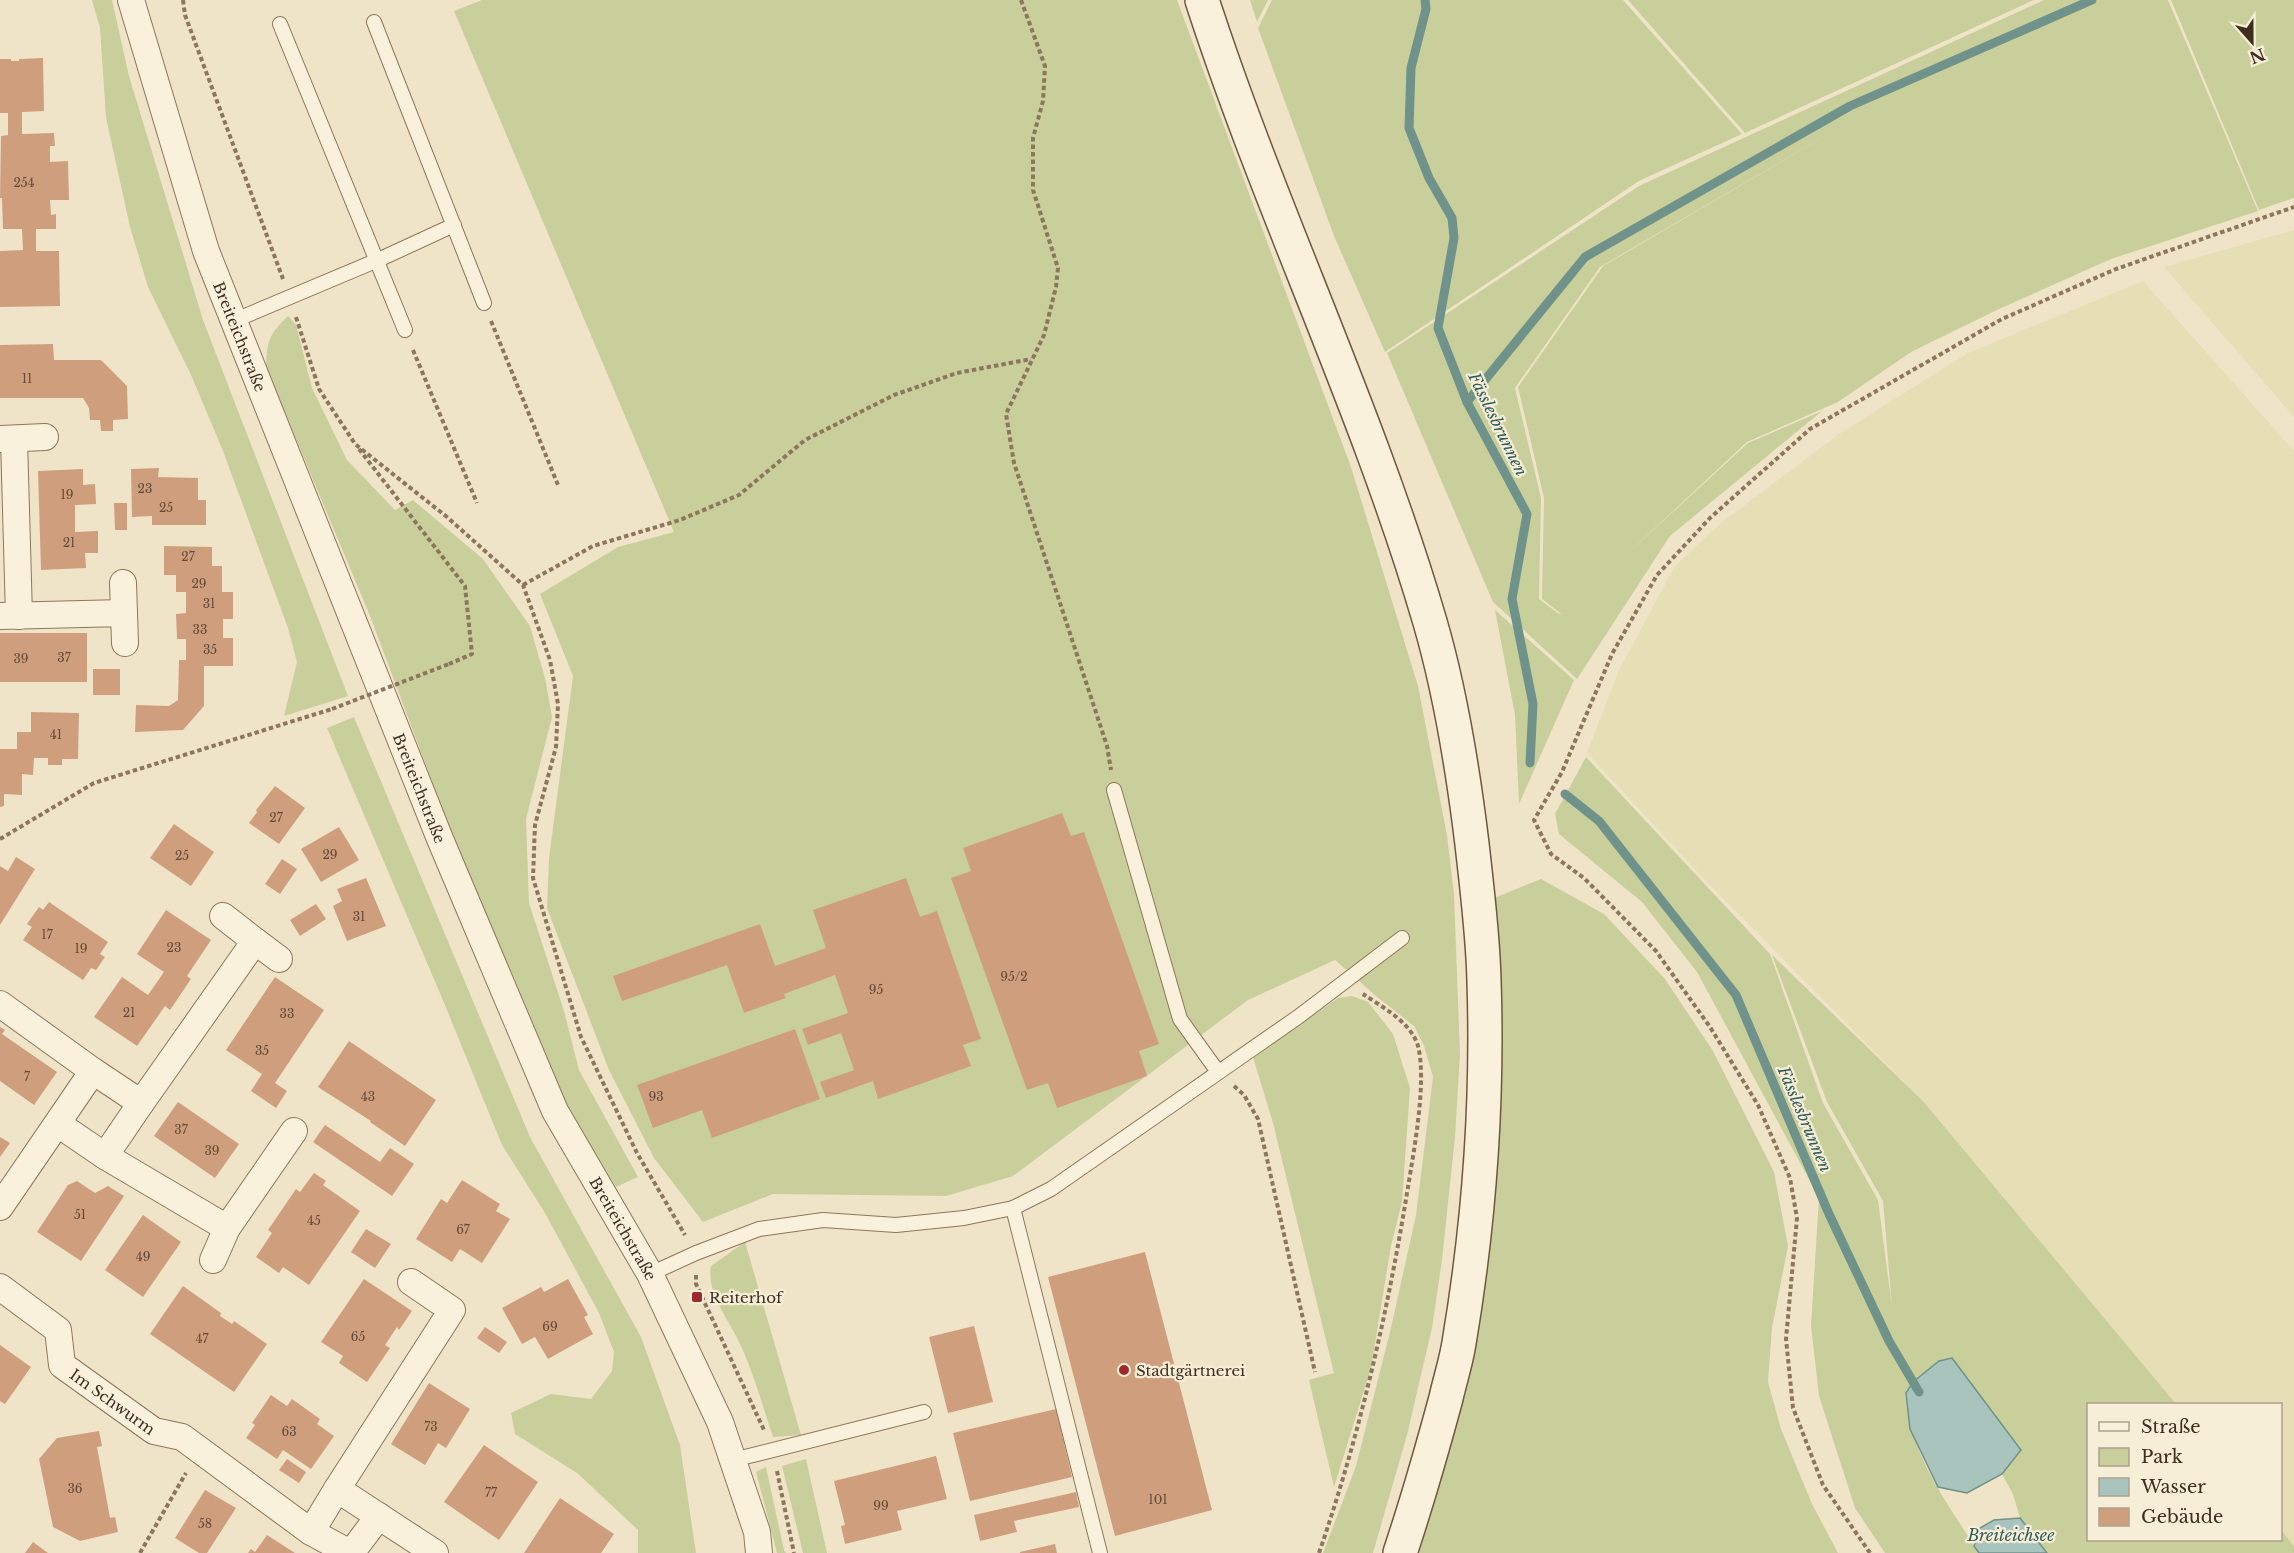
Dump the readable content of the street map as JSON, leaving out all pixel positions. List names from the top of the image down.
{
  "streets": {
    "street": ["Breiteichstraße", "Im Schwurm"]
  },
  "water": ["Fässlesbrunnen", "Breiteichsee"],
  "places": {
    "transit": ["Reiterhof"],
    "other": ["Stadtgärtnerei"]
  },
  "house_numbers": [
    "254",
    "11",
    "23",
    "19",
    "25",
    "21",
    "27",
    "29",
    "31",
    "33",
    "35",
    "37",
    "39",
    "41",
    "27",
    "29",
    "25",
    "31",
    "17",
    "23",
    "19",
    "95/2",
    "95",
    "21",
    "33",
    "35",
    "7",
    "43",
    "93",
    "37",
    "39",
    "51",
    "45",
    "67",
    "49",
    "69",
    "65",
    "47",
    "73",
    "63",
    "36",
    "77",
    "101",
    "99",
    "58"
  ],
  "legend": [
    "Straße",
    "Park",
    "Wasser",
    "Gebäude"
  ],
  "north": "bottom"
}
